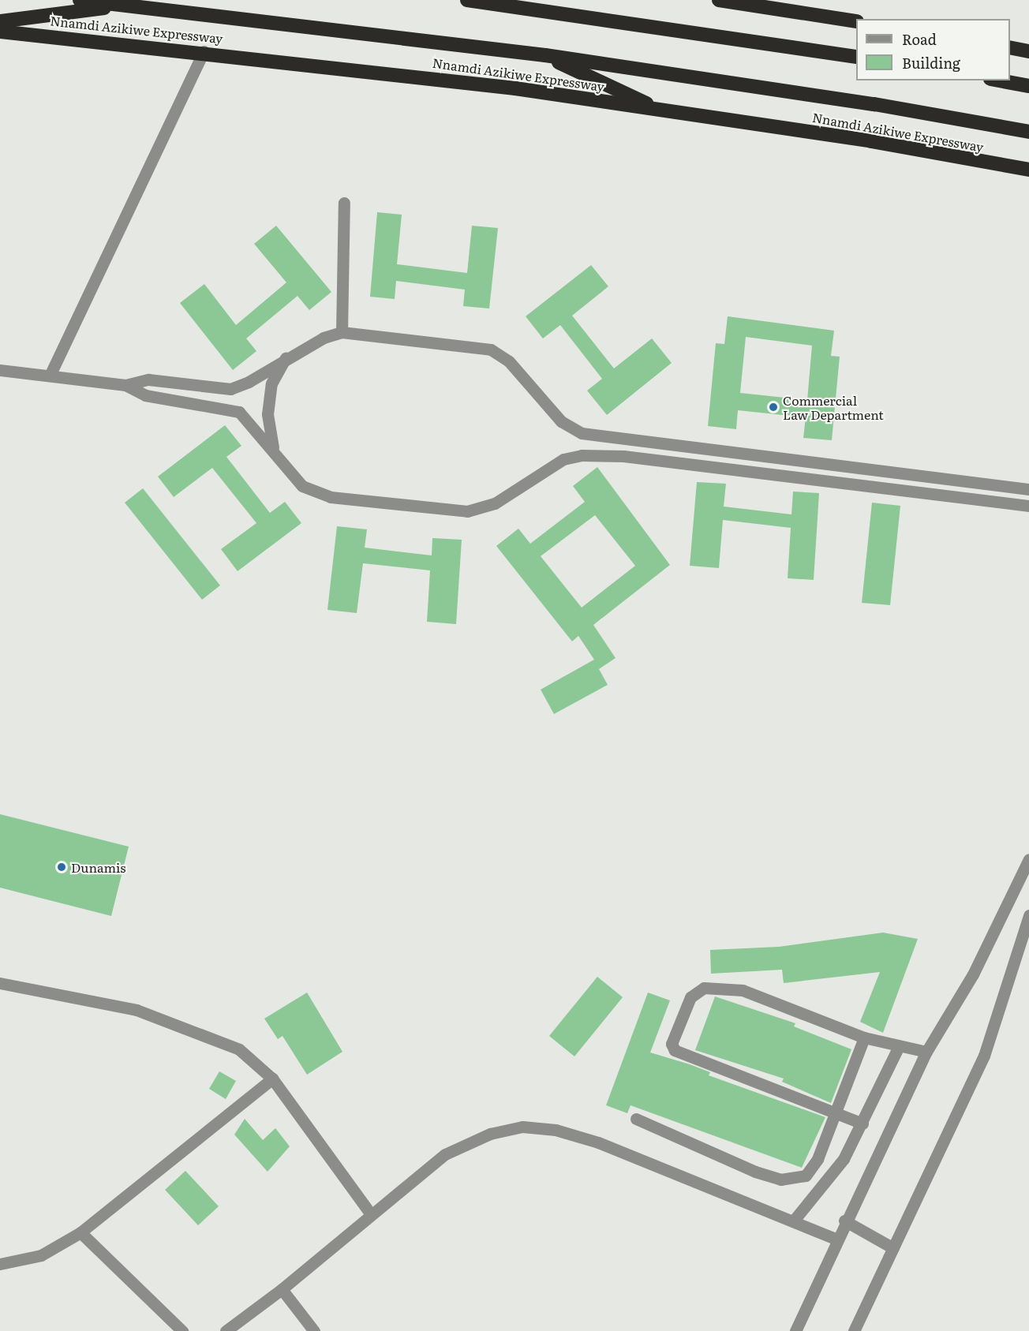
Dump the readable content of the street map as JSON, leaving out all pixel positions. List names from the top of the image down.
{
  "streets": {
    "highway": ["Nnamdi Azikiwe Expressway"]
  },
  "places": ["Commercial Law Department", "Dunamis"],
  "legend": ["Road", "Building"]
}
